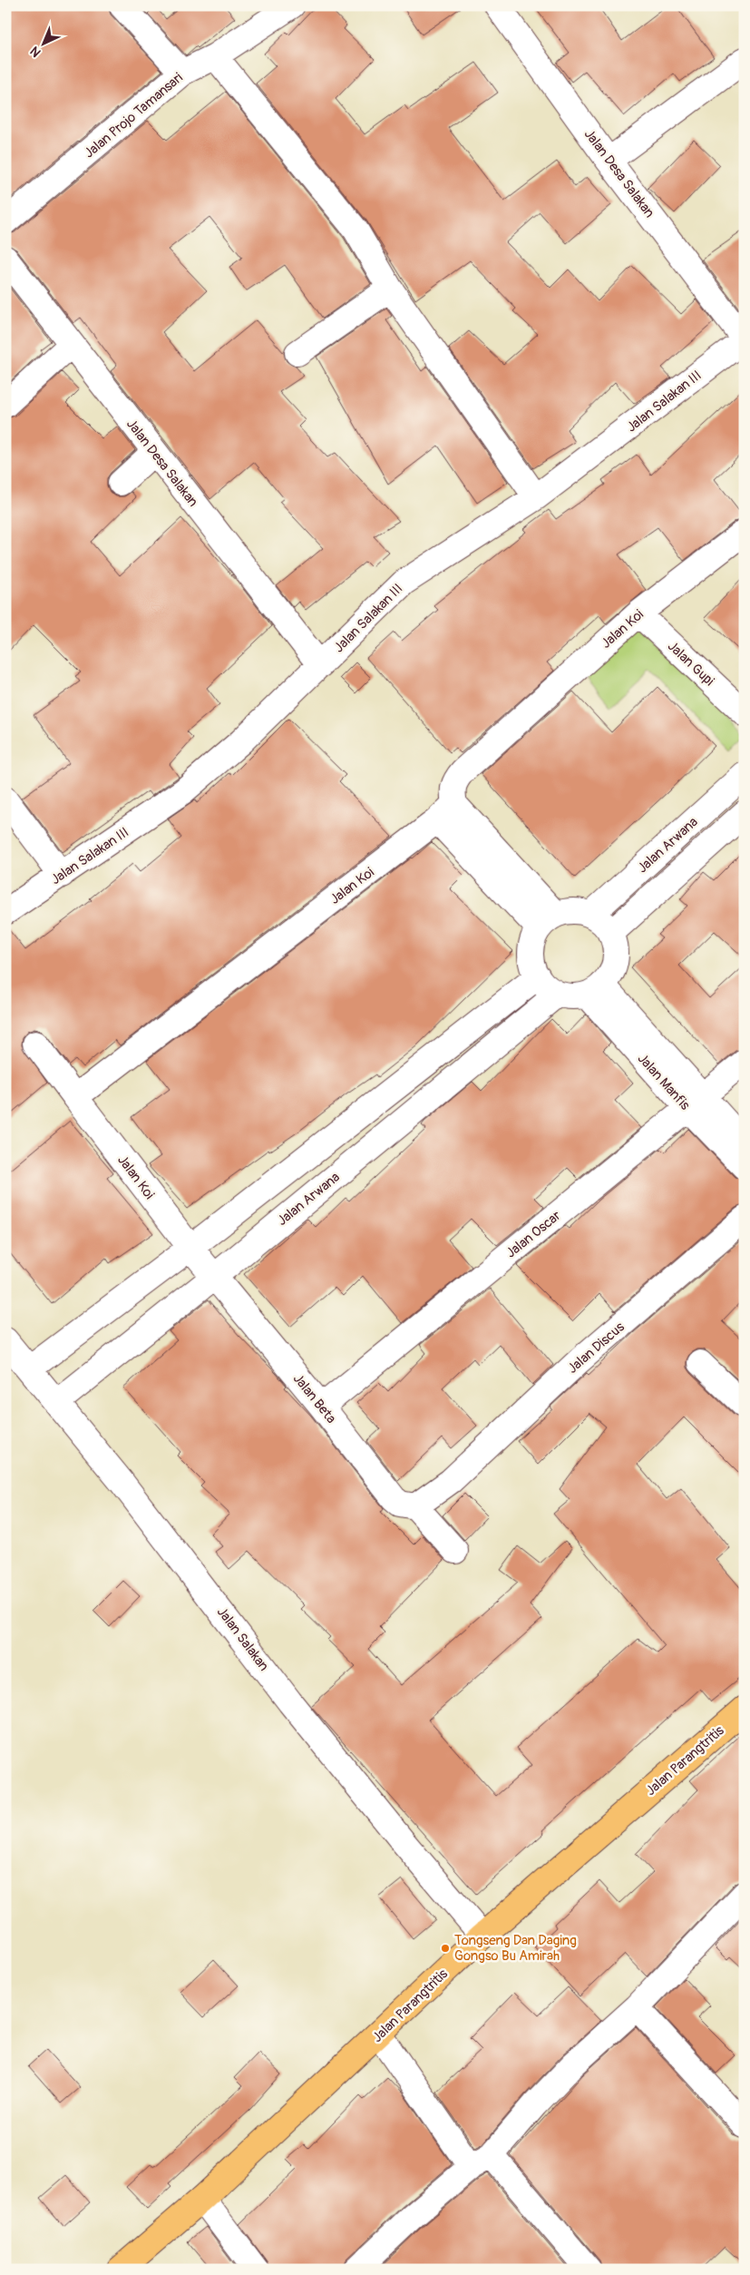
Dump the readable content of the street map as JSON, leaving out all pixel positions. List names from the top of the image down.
{
  "streets": {
    "main road": ["Jalan Parangtritis"],
    "street": [
      "Jalan Projo Tamansari",
      "Jalan Desa Salakan",
      "Jalan Salakan III",
      "Jalan Koi",
      "Jalan Gupi",
      "Jalan Arwana",
      "Jalan Manfis",
      "Jalan Oscar",
      "Jalan Discus",
      "Jalan Beta",
      "Jalan Salakan"
    ]
  },
  "crossings": [
    ["Jalan Desa Salakan", "Jalan Salakan III"],
    ["Jalan Koi", "Jalan Gupi"],
    ["Jalan Koi", "Jalan Beta"],
    ["Jalan Arwana", "Jalan Manfis"],
    ["Jalan Arwana", "Jalan Beta"],
    ["Jalan Arwana", "Jalan Salakan"],
    ["Jalan Manfis", "Jalan Oscar"],
    ["Jalan Oscar", "Jalan Beta"],
    ["Jalan Discus", "Jalan Beta"],
    ["Jalan Salakan", "Jalan Parangtritis"]
  ],
  "places": ["Tongseng Dan Daging Gongso Bu Amirah"],
  "north": "bottom left"
}
